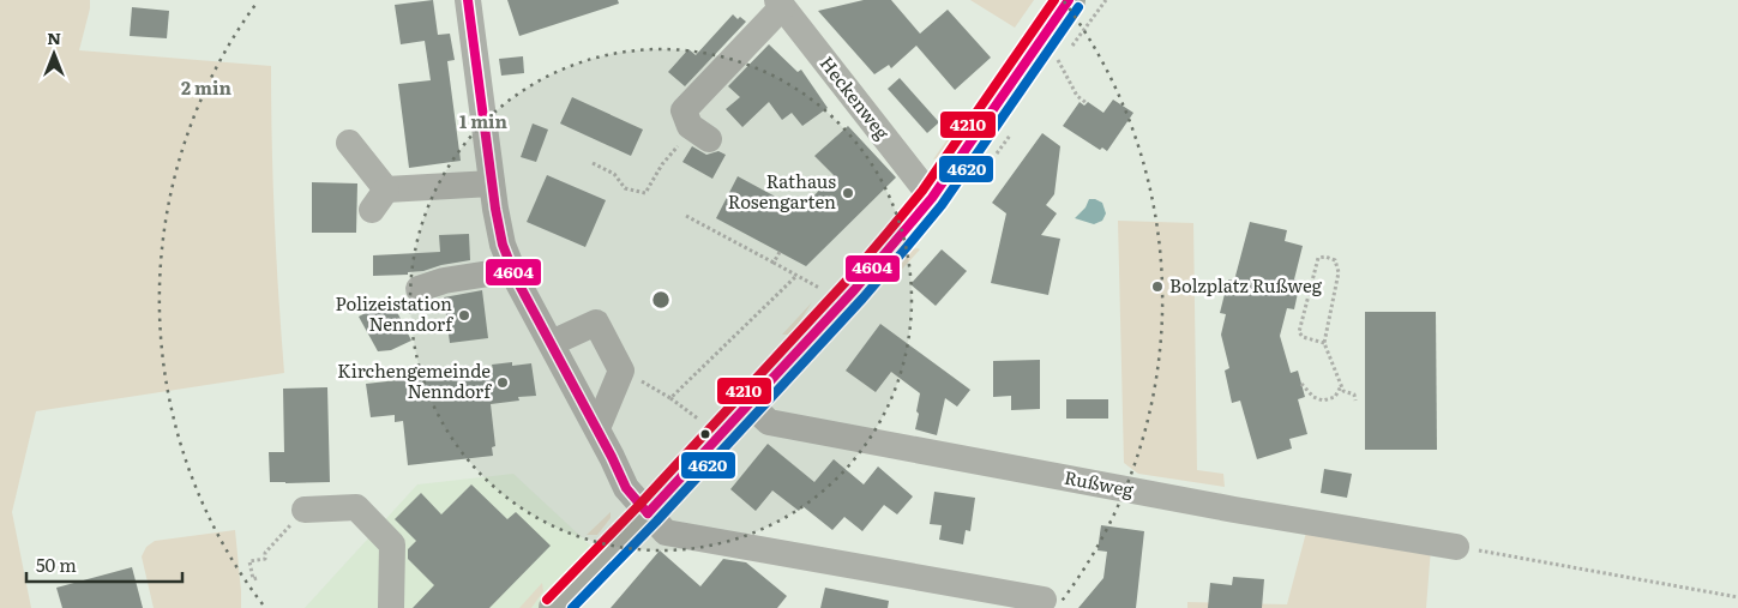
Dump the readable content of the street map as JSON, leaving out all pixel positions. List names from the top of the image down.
{
  "streets": {
    "street": ["Heckenweg", "Rußweg"]
  },
  "places": [
    "Rathaus Rosengarten",
    "Bolzplatz Rußweg",
    "Polizeistation Nenndorf",
    "Kirchengemeinde Nenndorf"
  ],
  "lines": ["transit line 4604", "transit line 4210", "transit line 4620"],
  "scale_bar": "50 m",
  "north": "top",
  "rings": ["2 min", "1 min"]
}
